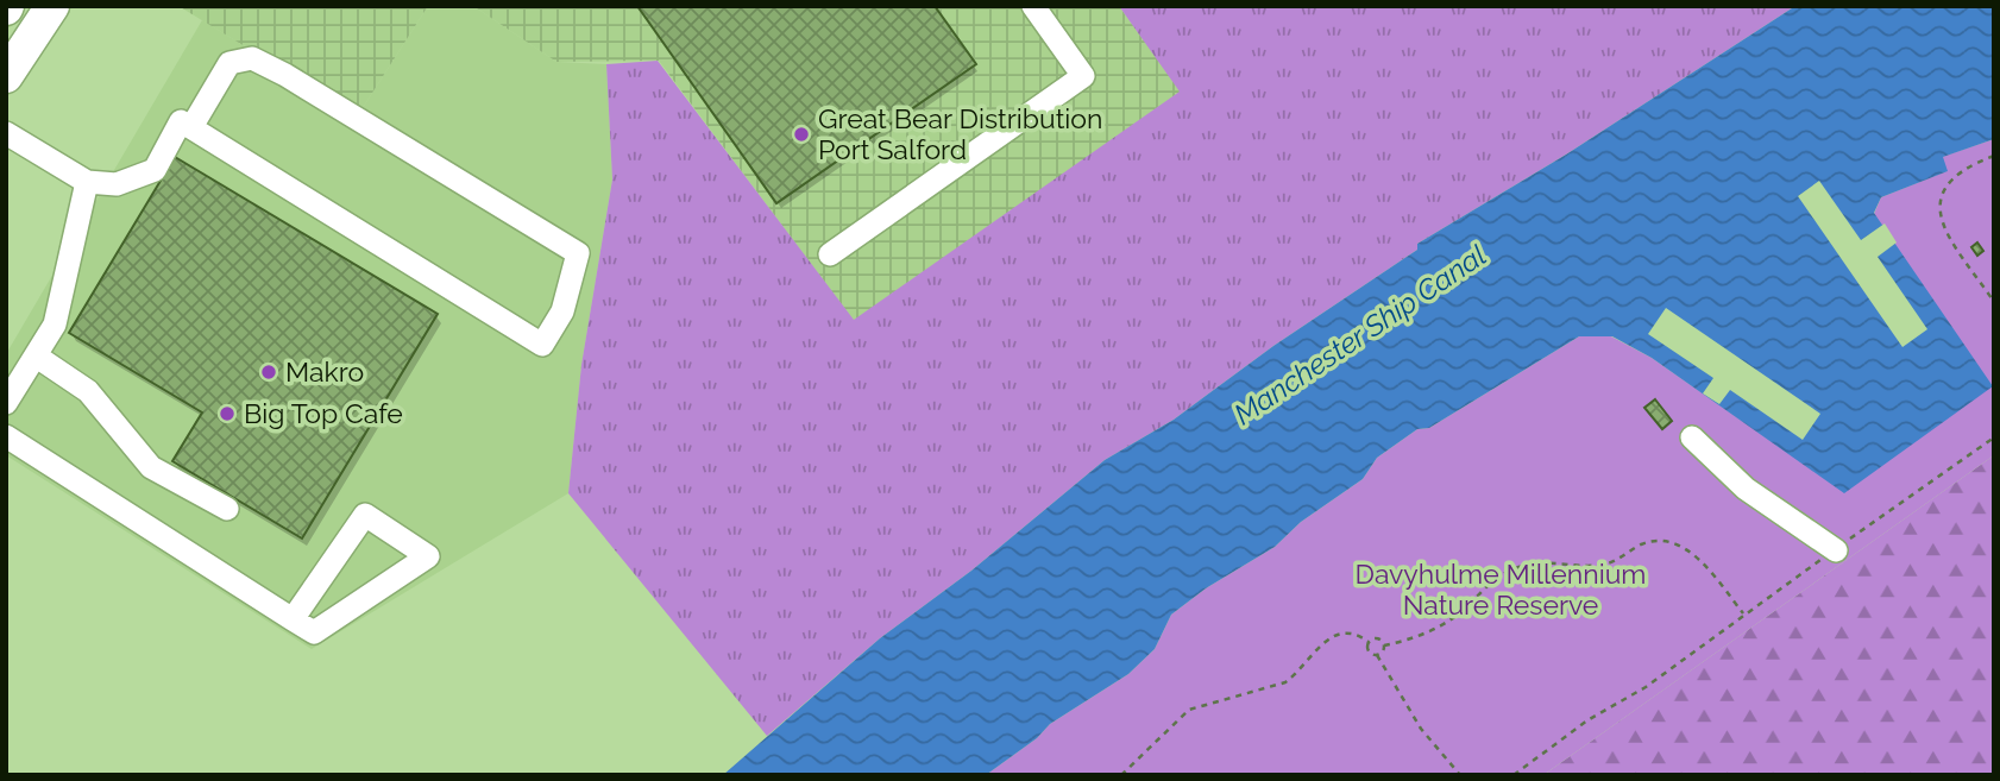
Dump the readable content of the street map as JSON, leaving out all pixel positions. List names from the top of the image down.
{
  "water": ["Manchester Ship Canal"],
  "parks": ["Davyhulme Millennium Nature Reserve"],
  "places": ["Great Bear Distribution Port Salford", "Makro", "Big Top Cafe"]
}
